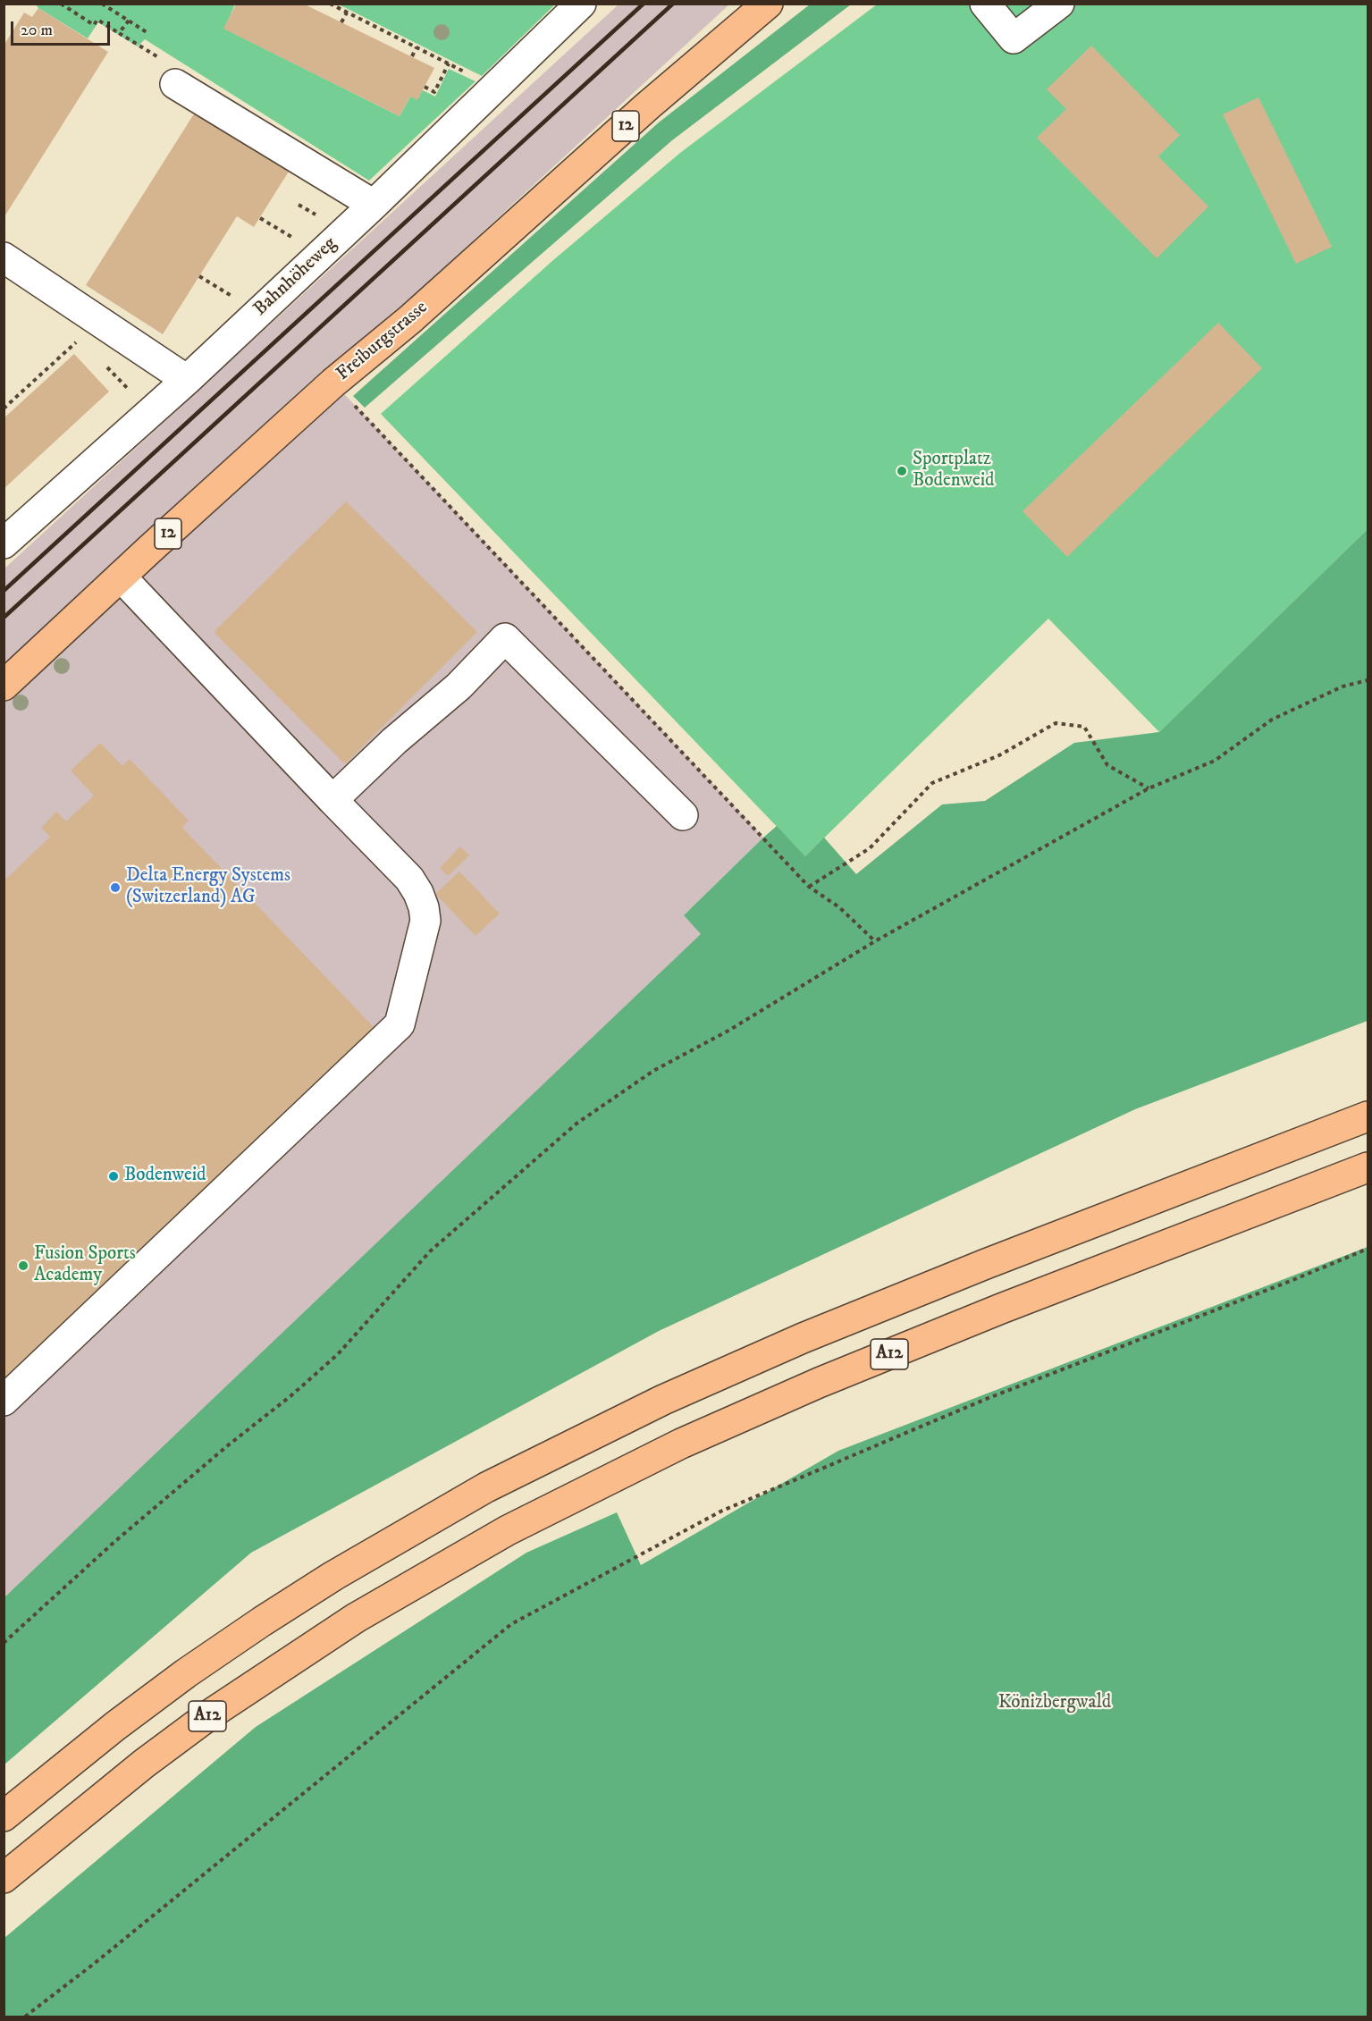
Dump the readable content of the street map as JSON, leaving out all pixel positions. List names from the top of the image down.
{
  "streets": {
    "main road": ["12", "Freiburgstrasse", "A12"],
    "street": ["Bahnhöheweg"]
  },
  "parks": ["Könizbergwald"],
  "places": [
    "Sportplatz Bodenweid",
    "Delta Energy Systems (Switzerland) AG",
    "Bodenweid",
    "Fusion Sports Academy"
  ],
  "scale_bar": "20 m"
}
